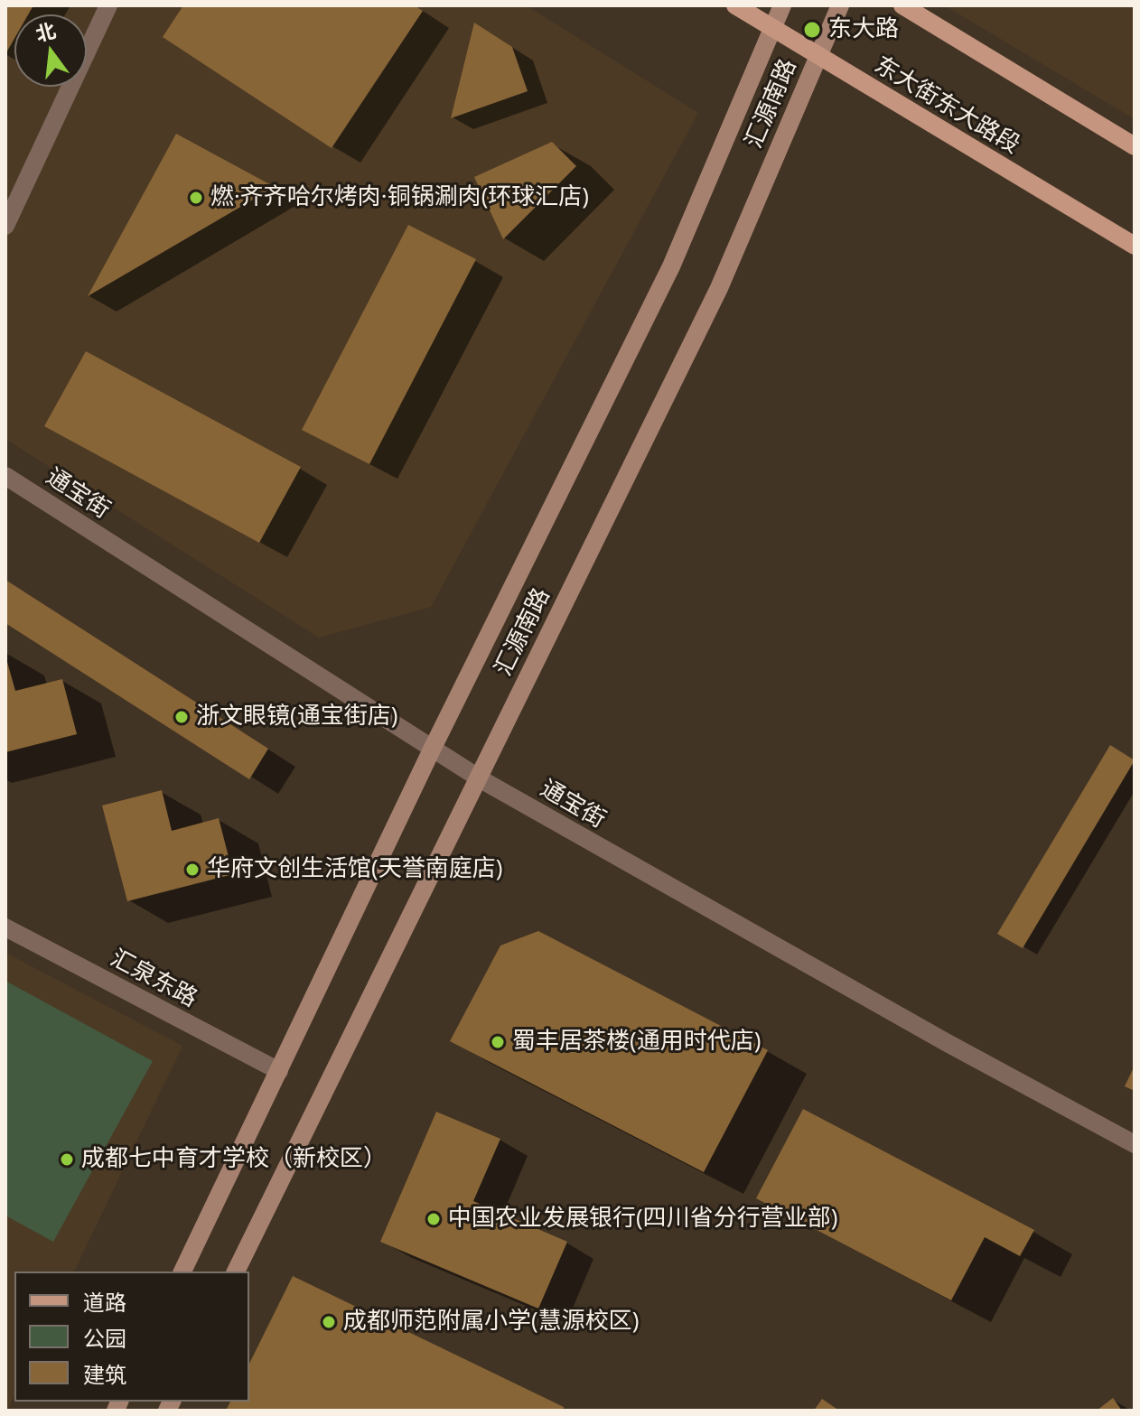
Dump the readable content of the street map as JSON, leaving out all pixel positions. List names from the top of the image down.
{
  "streets": {
    "main road": ["东大街东大路段"],
    "street": ["汇源南路", "通宝街", "汇泉东路"]
  },
  "crossings": [
    ["汇源南路", "东大街东大路段"],
    ["汇源南路", "通宝街"],
    ["汇源南路", "汇泉东路"]
  ],
  "places": [
    "东大路",
    "燃·齐齐哈尔烤肉·铜锅涮肉(环球汇店)",
    "浙文眼镜(通宝街店)",
    "华府文创生活馆(天誉南庭店)",
    "蜀丰居茶楼(通用时代店)",
    "成都七中育才学校（新校区）",
    "中国农业发展银行(四川省分行营业部)",
    "成都师范附属小学(慧源校区)"
  ],
  "legend": ["道路", "公园", "建筑"],
  "north": "top"
}
